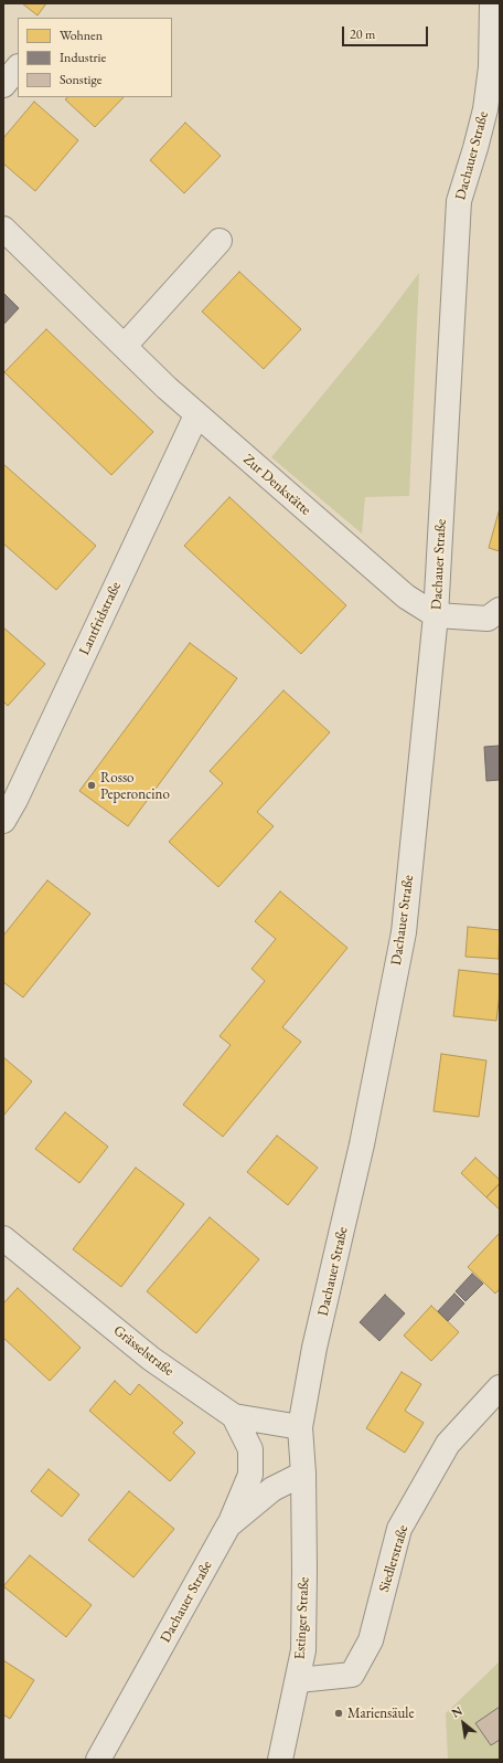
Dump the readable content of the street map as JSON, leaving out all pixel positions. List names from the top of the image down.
{
  "streets": {
    "street": [
      "Dachauer Straße",
      "Zur Denkstätte",
      "Lantfridstraße",
      "Grässelstraße",
      "Siedlerstraße",
      "Estinger Straße"
    ]
  },
  "crossings": [
    ["Dachauer Straße", "Zur Denkstätte"],
    ["Dachauer Straße", "Grässelstraße"],
    ["Dachauer Straße", "Estinger Straße"],
    ["Zur Denkstätte", "Lantfridstraße"],
    ["Siedlerstraße", "Estinger Straße"]
  ],
  "places": ["Rosso Peperoncino", "Mariensäule"],
  "legend": ["Wohnen", "Industrie", "Sonstige"],
  "scale_bar": "20 m",
  "north": "top left"
}
